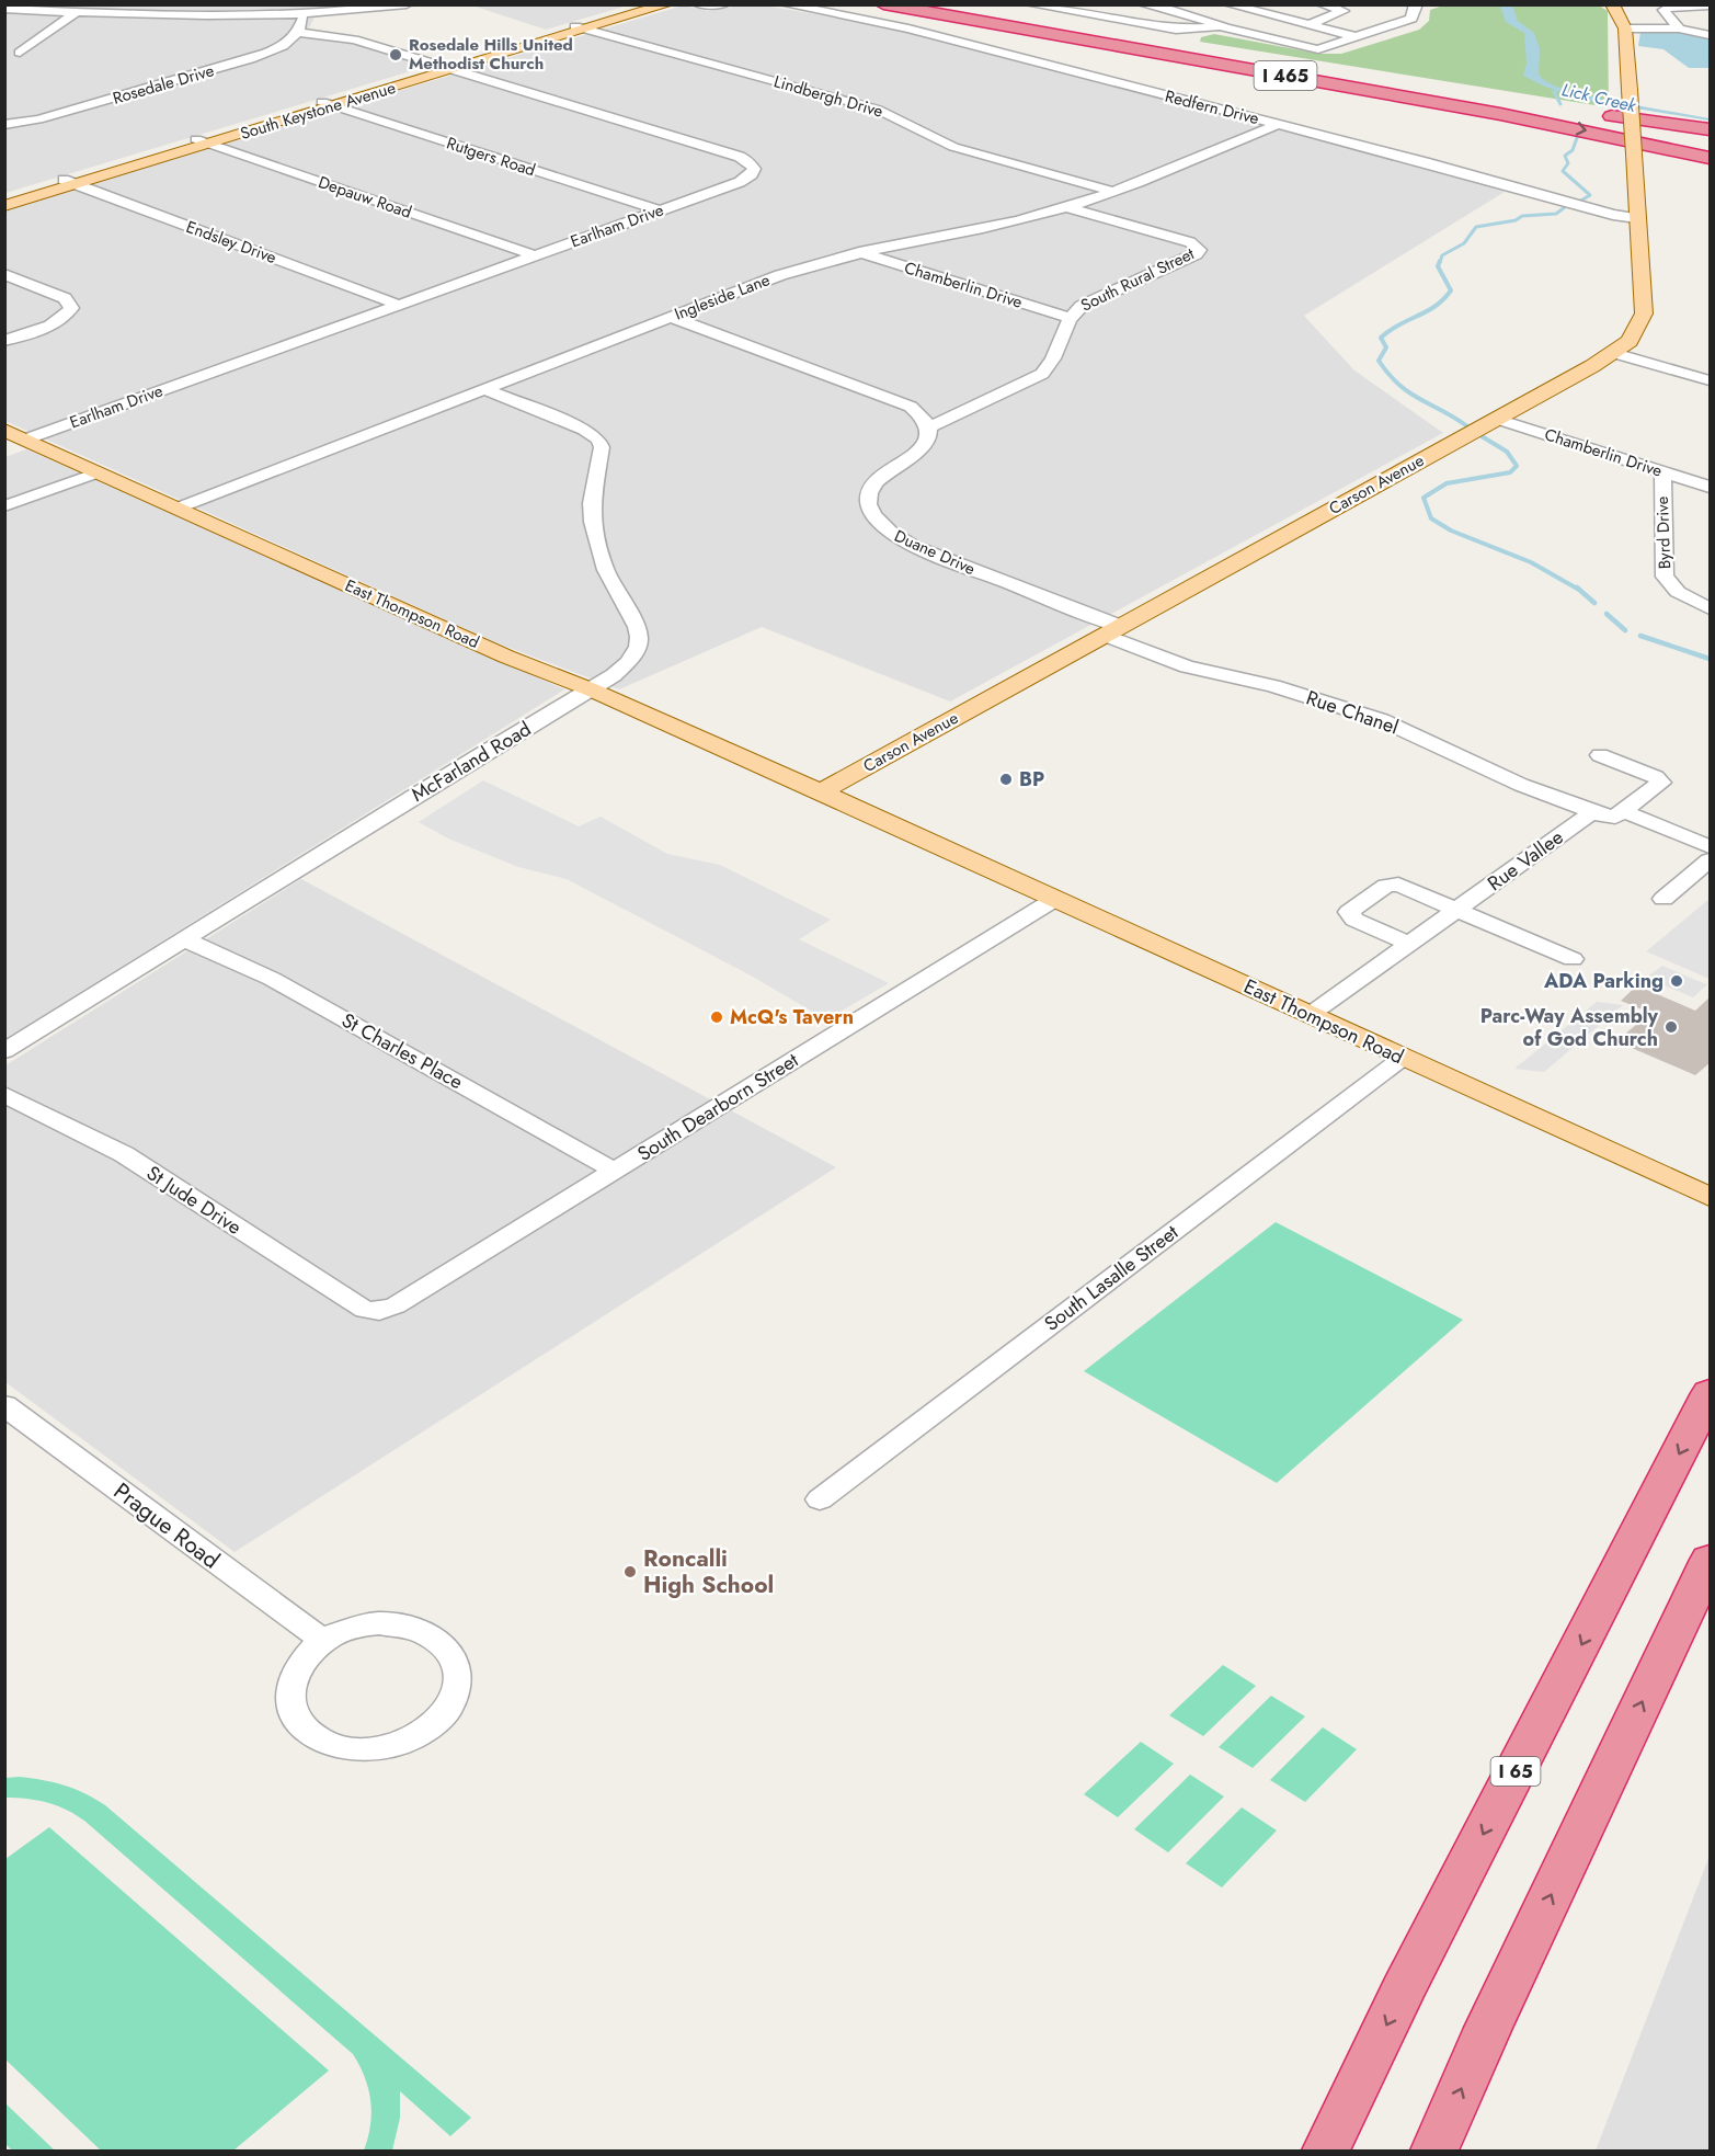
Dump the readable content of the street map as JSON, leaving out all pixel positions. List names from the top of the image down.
{
  "streets": {
    "highway": ["I 465", "I 65"],
    "main road": ["South Keystone Avenue", "Carson Avenue", "East Thompson Road"],
    "street": [
      "Rosedale Drive",
      "Lindbergh Drive",
      "Redfern Drive",
      "Rutgers Road",
      "Depauw Road",
      "Earlham Drive",
      "Endsley Drive",
      "South Rural Street",
      "Chamberlin Drive",
      "Ingleside Lane",
      "Byrd Drive",
      "Duane Drive",
      "Rue Chanel",
      "McFarland Road",
      "Rue Vallee",
      "St Charles Place",
      "South Dearborn Street",
      "St Jude Drive",
      "South Lasalle Street",
      "Prague Road"
    ]
  },
  "crossings": [
    ["Rosedale Drive", "Earlham Drive"],
    ["Lindbergh Drive", "South Keystone Avenue"],
    ["Lindbergh Drive", "Ingleside Lane"],
    ["Redfern Drive", "Ingleside Lane"],
    ["Redfern Drive", "Carson Avenue"],
    ["South Keystone Avenue", "Rutgers Road"],
    ["South Keystone Avenue", "Depauw Road"],
    ["South Keystone Avenue", "Earlham Drive"],
    ["South Keystone Avenue", "Endsley Drive"],
    ["Rutgers Road", "Earlham Drive"],
    ["Depauw Road", "Earlham Drive"],
    ["Earlham Drive", "Endsley Drive"],
    ["Earlham Drive", "East Thompson Road"],
    ["South Rural Street", "Chamberlin Drive"],
    ["South Rural Street", "Ingleside Lane"],
    ["South Rural Street", "Duane Drive"],
    ["Chamberlin Drive", "Ingleside Lane"],
    ["Chamberlin Drive", "Carson Avenue"],
    ["Chamberlin Drive", "Byrd Drive"],
    ["Ingleside Lane", "East Thompson Road"],
    ["Ingleside Lane", "McFarland Road"],
    ["Carson Avenue", "Duane Drive"],
    ["Carson Avenue", "East Thompson Road"],
    ["Carson Avenue", "Rue Chanel"],
    ["Duane Drive", "Rue Chanel"],
    ["East Thompson Road", "McFarland Road"],
    ["East Thompson Road", "Rue Vallee"],
    ["East Thompson Road", "South Dearborn Street"],
    ["East Thompson Road", "South Lasalle Street"],
    ["Rue Chanel", "Rue Vallee"],
    ["McFarland Road", "St Charles Place"],
    ["St Charles Place", "South Dearborn Street"],
    ["South Dearborn Street", "St Jude Drive"]
  ],
  "water": ["Lick Creek"],
  "places": [
    "Rosedale Hills United Methodist Church",
    "BP",
    "ADA Parking",
    "McQ's Tavern",
    "Parc-Way Assembly of God Church",
    "Roncalli High School"
  ]
}
